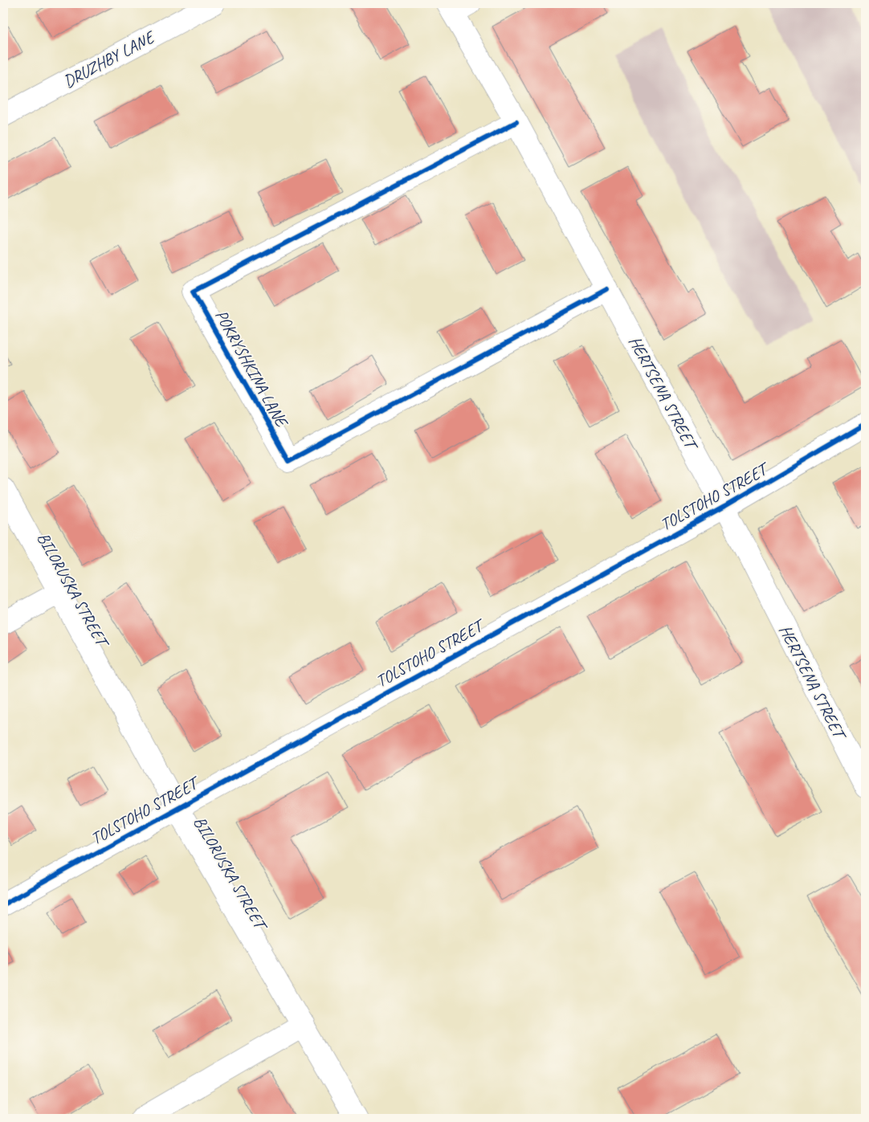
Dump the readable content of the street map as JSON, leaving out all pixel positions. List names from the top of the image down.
{
  "streets": {
    "street": [
      "DRUZHBY LANE",
      "POKRYSHKINA LANE",
      "HERTSENA STREET",
      "TOLSTOHO STREET",
      "BILORUSKA STREET"
    ]
  },
  "crossings": [
    ["POKRYSHKINA LANE", "HERTSENA STREET"],
    ["HERTSENA STREET", "TOLSTOHO STREET"],
    ["TOLSTOHO STREET", "BILORUSKA STREET"]
  ]
}
